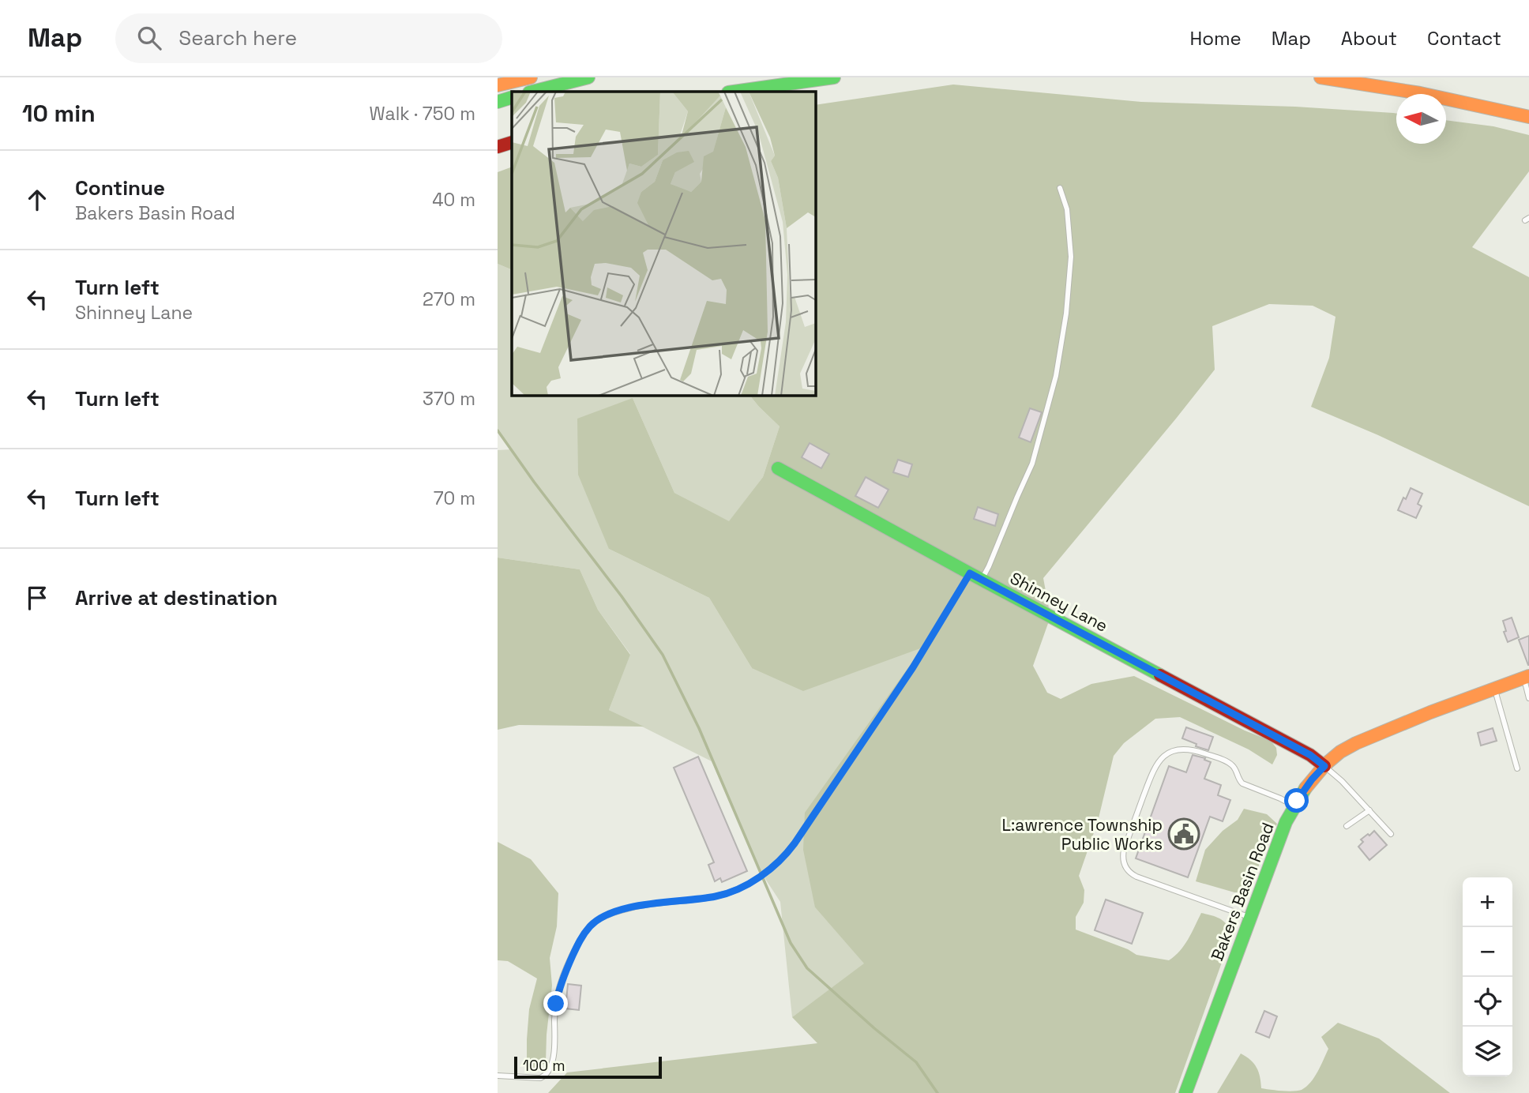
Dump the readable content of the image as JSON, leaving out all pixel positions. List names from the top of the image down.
{
  "streets": {
    "main road": ["Shinney Lane", "Bakers Basin Road"]
  },
  "crossings": [
    ["Shinney Lane", "Bakers Basin Road"]
  ],
  "places": {
    "public building": ["L:awrence Township Public Works"]
  },
  "scale_bar": "100 m",
  "north": "left",
  "page": {
    "header": "Map",
    "search": "Search here",
    "nav": [
      "Home",
      "Map",
      "About",
      "Contact"
    ],
    "heading": ["10 min", "Walk · 750 m"],
    "list": [
      ["Continue", "Bakers Basin Road", "40 m"],
      ["Turn left", "Shinney Lane", "270 m"],
      ["Turn left", "370 m"],
      ["Turn left", "70 m"],
      "Arrive at destination"
    ],
    "map_buttons": ["+", "−"],
    "scale": "100 m"
  }
}
